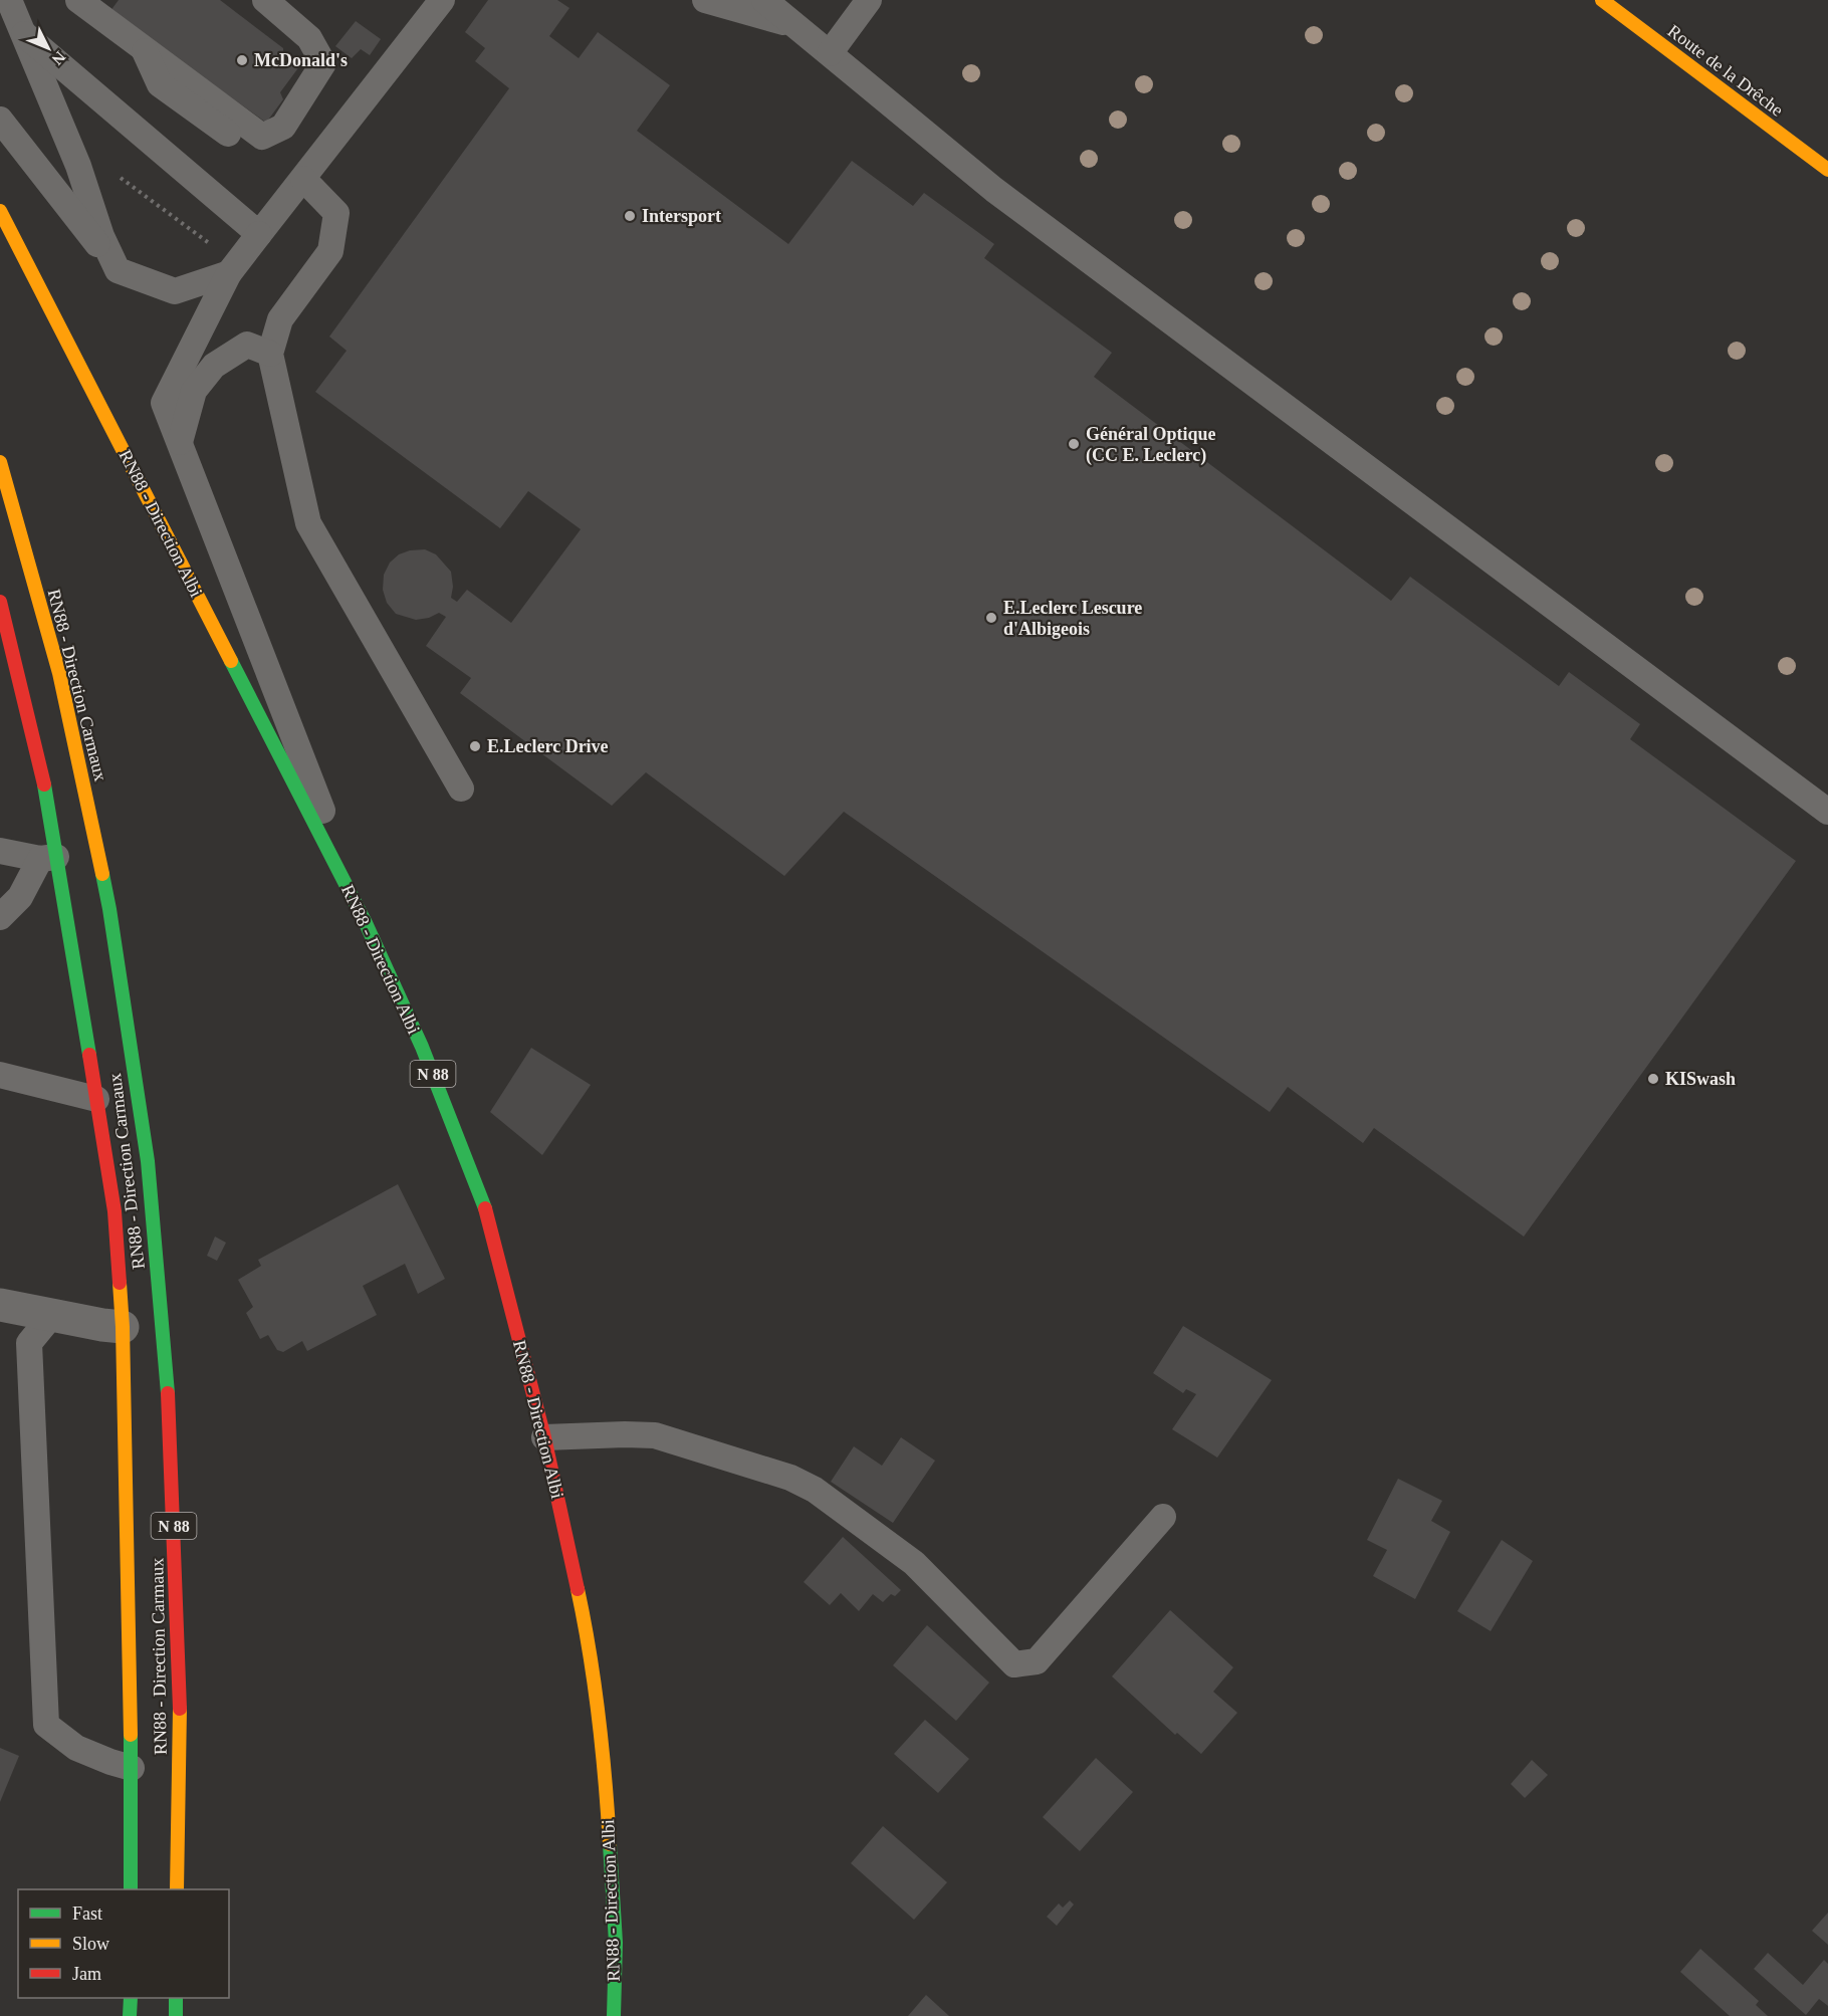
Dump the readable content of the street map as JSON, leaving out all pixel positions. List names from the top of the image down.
{
  "streets": {
    "main road": [
      "Route de la Drêche",
      "RN88 - Direction Albi",
      "RN88 - Direction Carmaux",
      "N 88"
    ]
  },
  "places": [
    "McDonald's",
    "Intersport",
    "Général Optique (CC E. Leclerc)",
    "E.Leclerc Lescure d'Albigeois",
    "E.Leclerc Drive",
    "KISwash"
  ],
  "legend": ["Fast", "Slow", "Jam"],
  "north": "bottom right"
}
